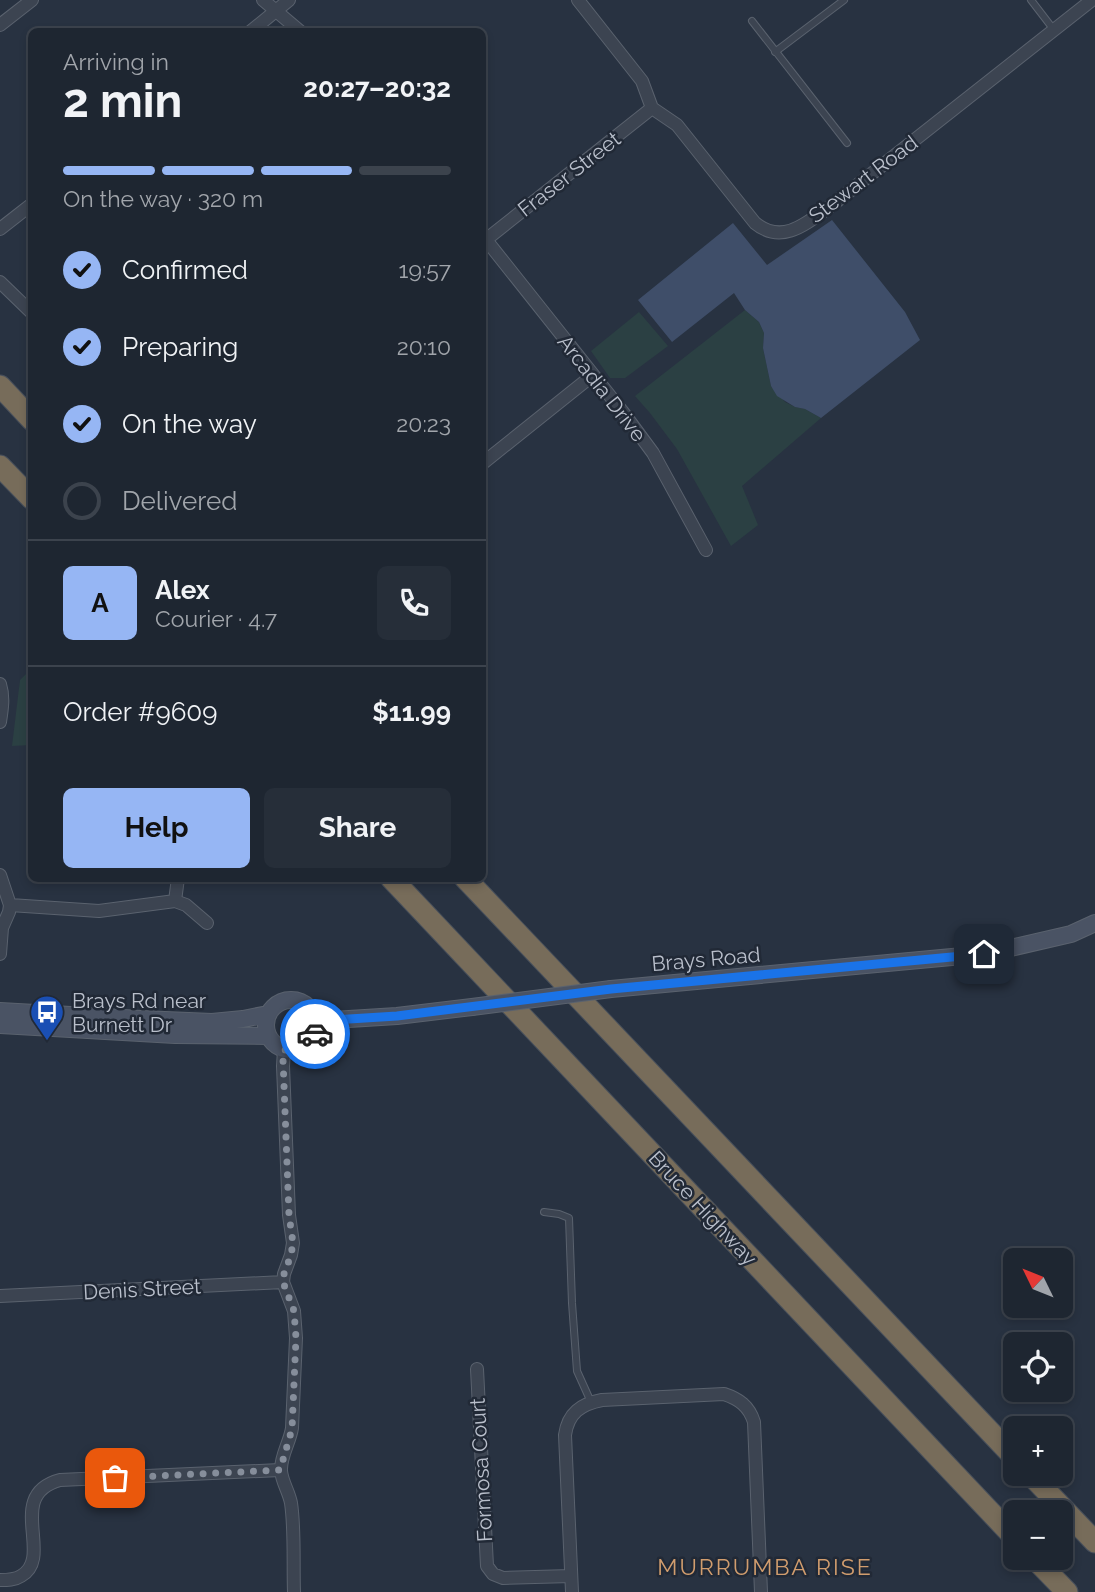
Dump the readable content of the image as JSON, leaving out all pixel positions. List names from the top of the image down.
{
  "streets": {
    "highway": ["Bruce Highway"],
    "main road": ["Brays Road"],
    "street": [
      "Fraser Street",
      "Stewart Road",
      "Arcadia Drive",
      "Denis Street",
      "Formosa Court"
    ]
  },
  "crossings": [
    ["Fraser Street", "Stewart Road"]
  ],
  "districts": ["MURRUMBA RISE"],
  "places": {
    "bus stop": ["Brays Rd near Burnett Dr"]
  },
  "north": "top left",
  "page": {
    "heading": ["2 min", "Arriving in", "20:27–20:32"],
    "panel": [
      "Alex",
      "Courier · 4.7",
      "Order #9609",
      "$11.99"
    ],
    "bar": "On the way · 320 m",
    "list": [
      ["Confirmed", "19:57"],
      ["Preparing", "20:10"],
      ["On the way", "20:23"],
      "Delivered"
    ],
    "round": "A",
    "buttons": ["Help", "Share"],
    "map_buttons": ["+", "−"]
  }
}
